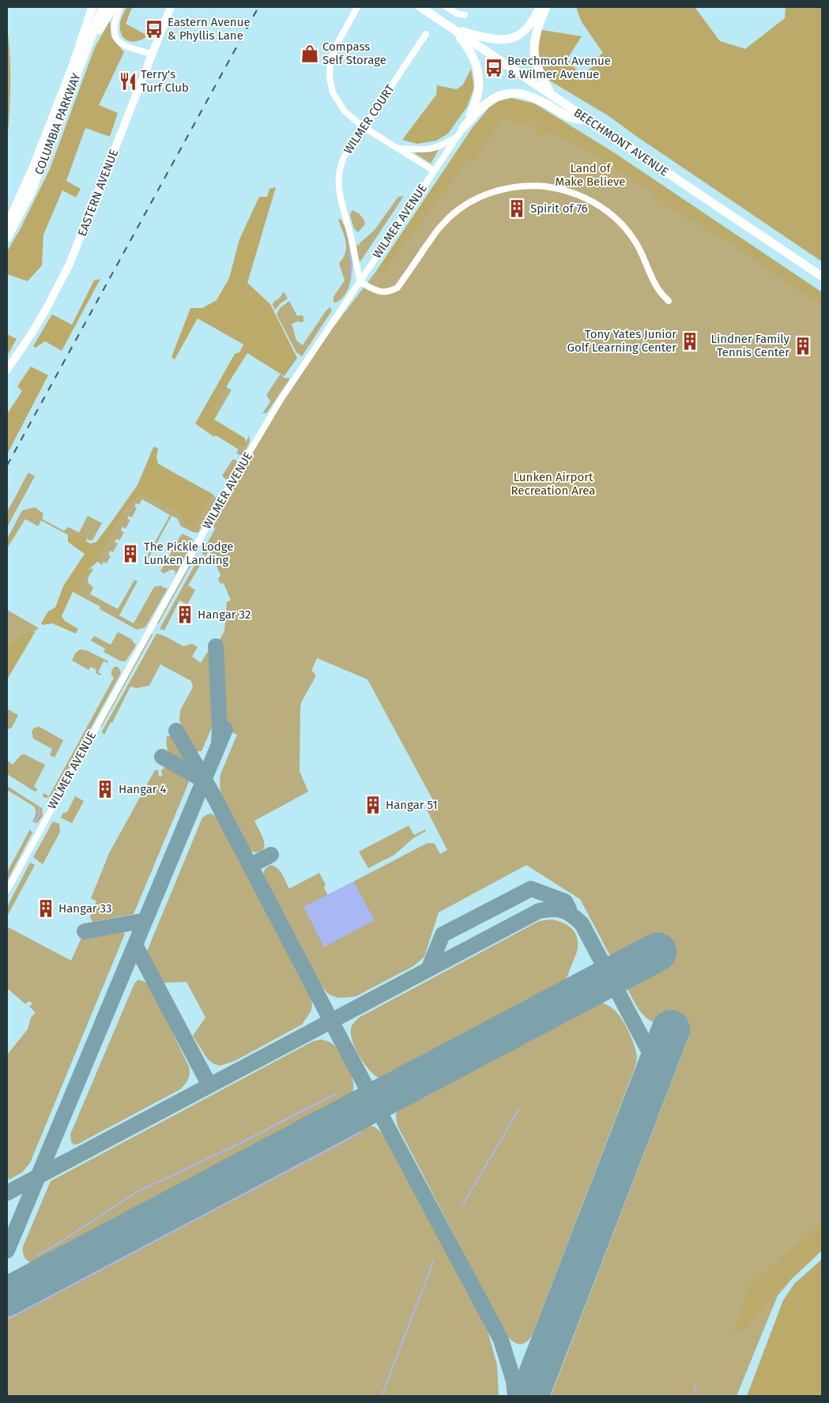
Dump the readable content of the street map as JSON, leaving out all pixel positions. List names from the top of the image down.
{
  "streets": {
    "highway": ["COLUMBIA PARKWAY", "BEECHMONT AVENUE"],
    "main road": ["EASTERN AVENUE"],
    "street": ["WILMER COURT", "WILMER AVENUE"]
  },
  "crossings": [
    ["WILMER COURT", "WILMER AVENUE"]
  ],
  "parks": ["Land of Make Believe", "Lunken Airport Recreation Area"],
  "places": {
    "bus stop": ["Eastern Avenue & Phyllis Lane", "Beechmont Avenue & Wilmer Avenue"],
    "shop": ["Compass Self Storage"],
    "restaurant": ["Terry's Turf Club"],
    "building": [
      "Spirit of 76",
      "Tony Yates Junior Golf Learning Center",
      "Lindner Family Tennis Center",
      "The Pickle Lodge Lunken Landing",
      "Hangar 32",
      "Hangar 4",
      "Hangar 51",
      "Hangar 33"
    ]
  }
}
